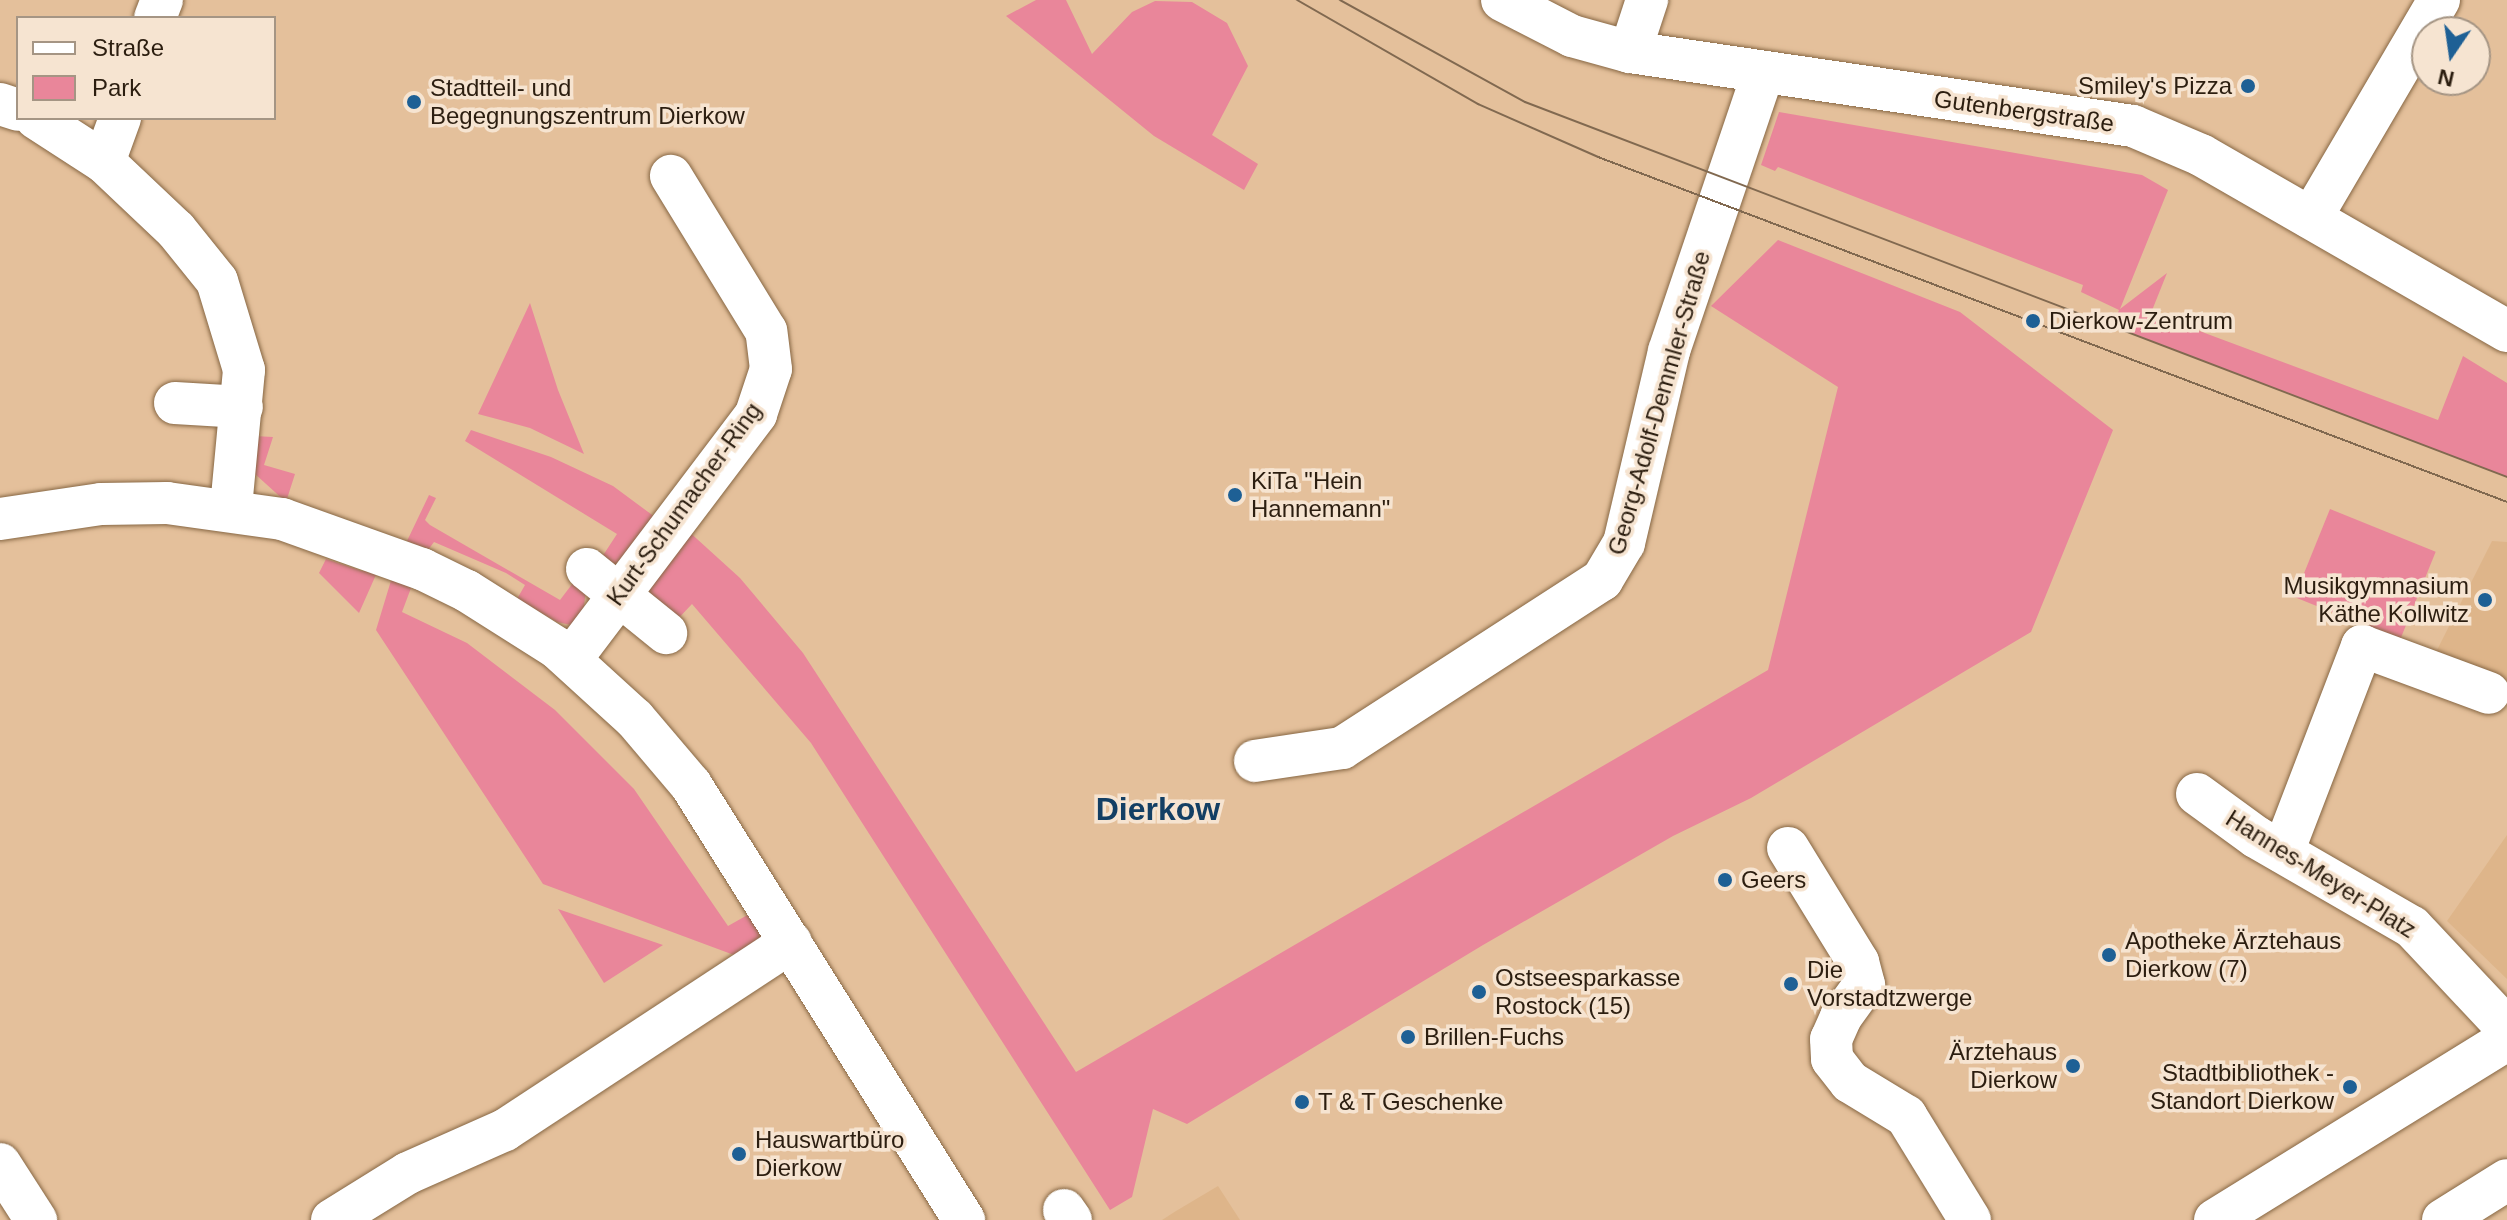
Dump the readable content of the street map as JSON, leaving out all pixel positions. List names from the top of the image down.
{
  "streets": {
    "street": [
      "Gutenbergstraße",
      "Georg-Adolf-Demmler-Straße",
      "Kurt-Schumacher-Ring",
      "Hannes-Meyer-Platz"
    ]
  },
  "crossings": [
    ["Gutenbergstraße", "Georg-Adolf-Demmler-Straße"]
  ],
  "districts": ["Dierkow"],
  "places": [
    "Smiley's Pizza",
    "Stadtteil- und Begegnungszentrum Dierkow",
    "Dierkow-Zentrum",
    "KiTa \"Hein Hannemann\"",
    "Musikgymnasium Käthe Kollwitz",
    "Geers",
    "Apotheke Ärztehaus Dierkow (7)",
    "Die Vorstadtzwerge",
    "Ostseesparkasse Rostock (15)",
    "Brillen-Fuchs",
    "Ärztehaus Dierkow",
    "Stadtbibliothek - Standort Dierkow",
    "T & T Geschenke",
    "Hauswartbüro Dierkow"
  ],
  "legend": ["Straße", "Park"],
  "north": "bottom"
}
